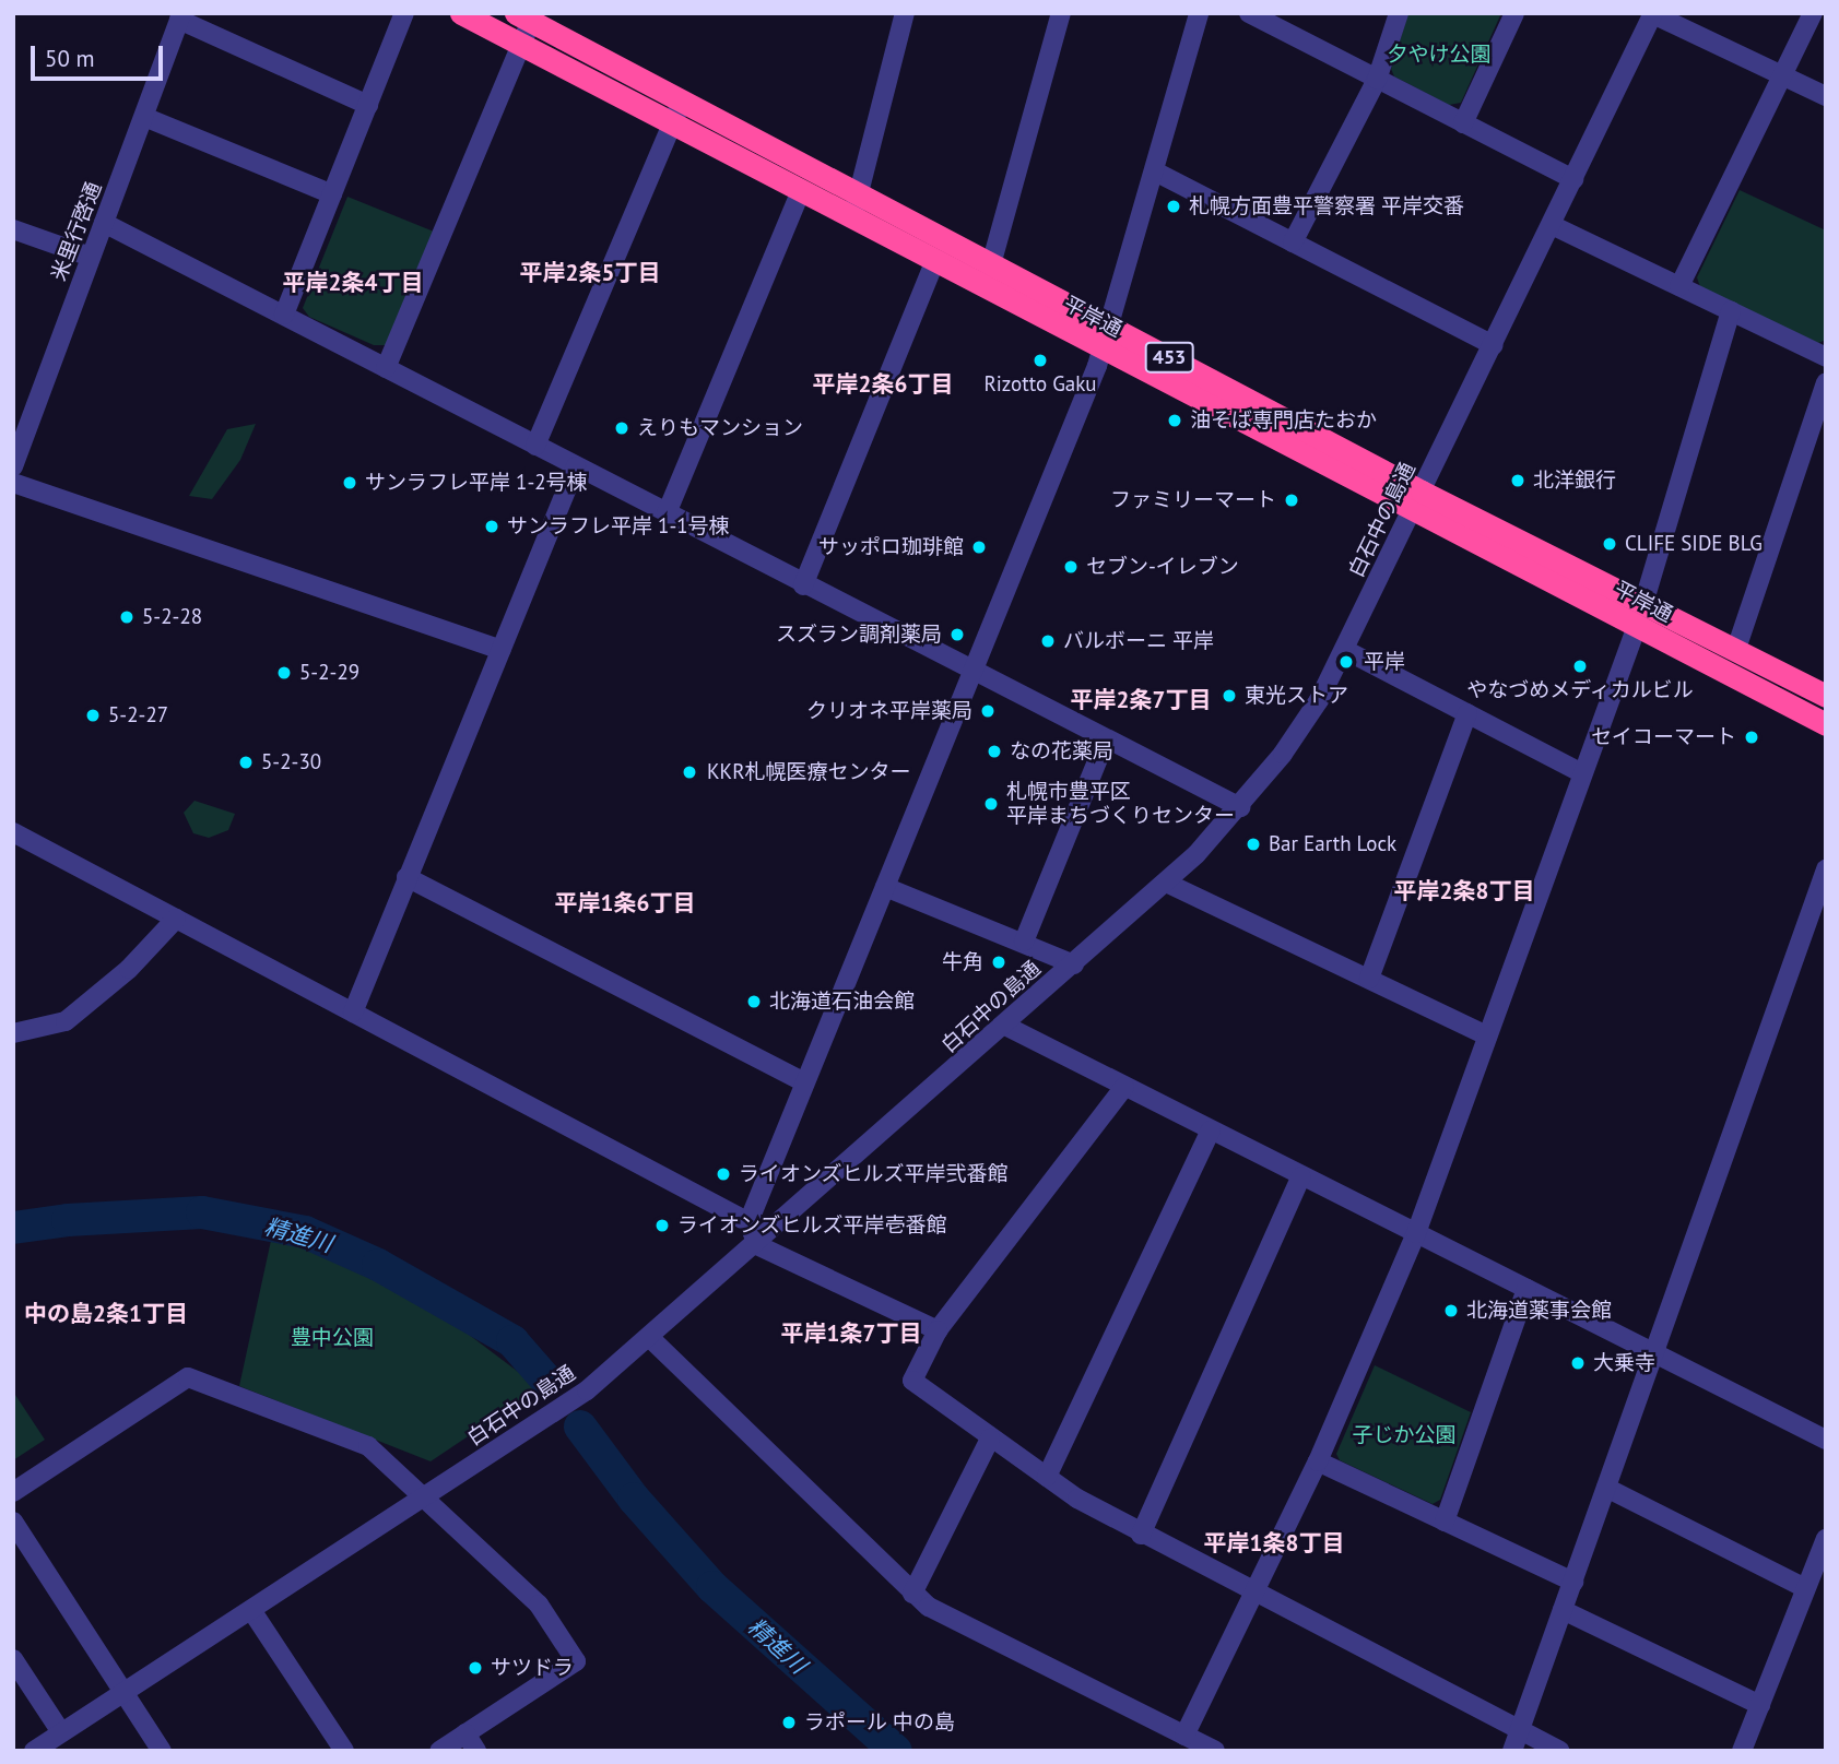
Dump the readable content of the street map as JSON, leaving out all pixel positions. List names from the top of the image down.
{
  "streets": {
    "highway": ["平岸通", "453"],
    "street": ["米里行啓通", "白石中の島通"]
  },
  "crossings": [
    ["平岸通", "白石中の島通"]
  ],
  "districts": [
    "平岸2条5丁目",
    "平岸2条4丁目",
    "平岸2条6丁目",
    "平岸2条7丁目",
    "平岸2条8丁目",
    "平岸1条6丁目",
    "中の島2条1丁目",
    "平岸1条7丁目",
    "平岸1条8丁目"
  ],
  "water": ["精進川"],
  "parks": ["夕やけ公園", "豊中公園", "子じか公園"],
  "places": [
    "札幌方面豊平警察署 平岸交番",
    "Rizotto Gaku",
    "油そば専門店たおか",
    "えりもマンション",
    "北洋銀行",
    "サンラフレ平岸 1-2号棟",
    "ファミリーマート",
    "サンラフレ平岸 1-1号棟",
    "CLIFE SIDE BLG",
    "サッポロ珈琲館",
    "セブン-イレブン",
    "5-2-28",
    "スズラン調剤薬局",
    "バルボーニ 平岸",
    "平岸",
    "やなづめメディカルビル",
    "5-2-29",
    "東光ストア",
    "クリオネ平岸薬局",
    "5-2-27",
    "セイコーマート",
    "なの花薬局",
    "5-2-30",
    "KKR札幌医療センター",
    "札幌市豊平区 平岸まちづくりセンター",
    "Bar Earth Lock",
    "牛角",
    "北海道石油会館",
    "ライオンズヒルズ平岸弐番館",
    "ライオンズヒルズ平岸壱番館",
    "北海道薬事会館",
    "大乗寺",
    "サツドラ",
    "ラポール 中の島"
  ],
  "scale_bar": "50 m"
}
